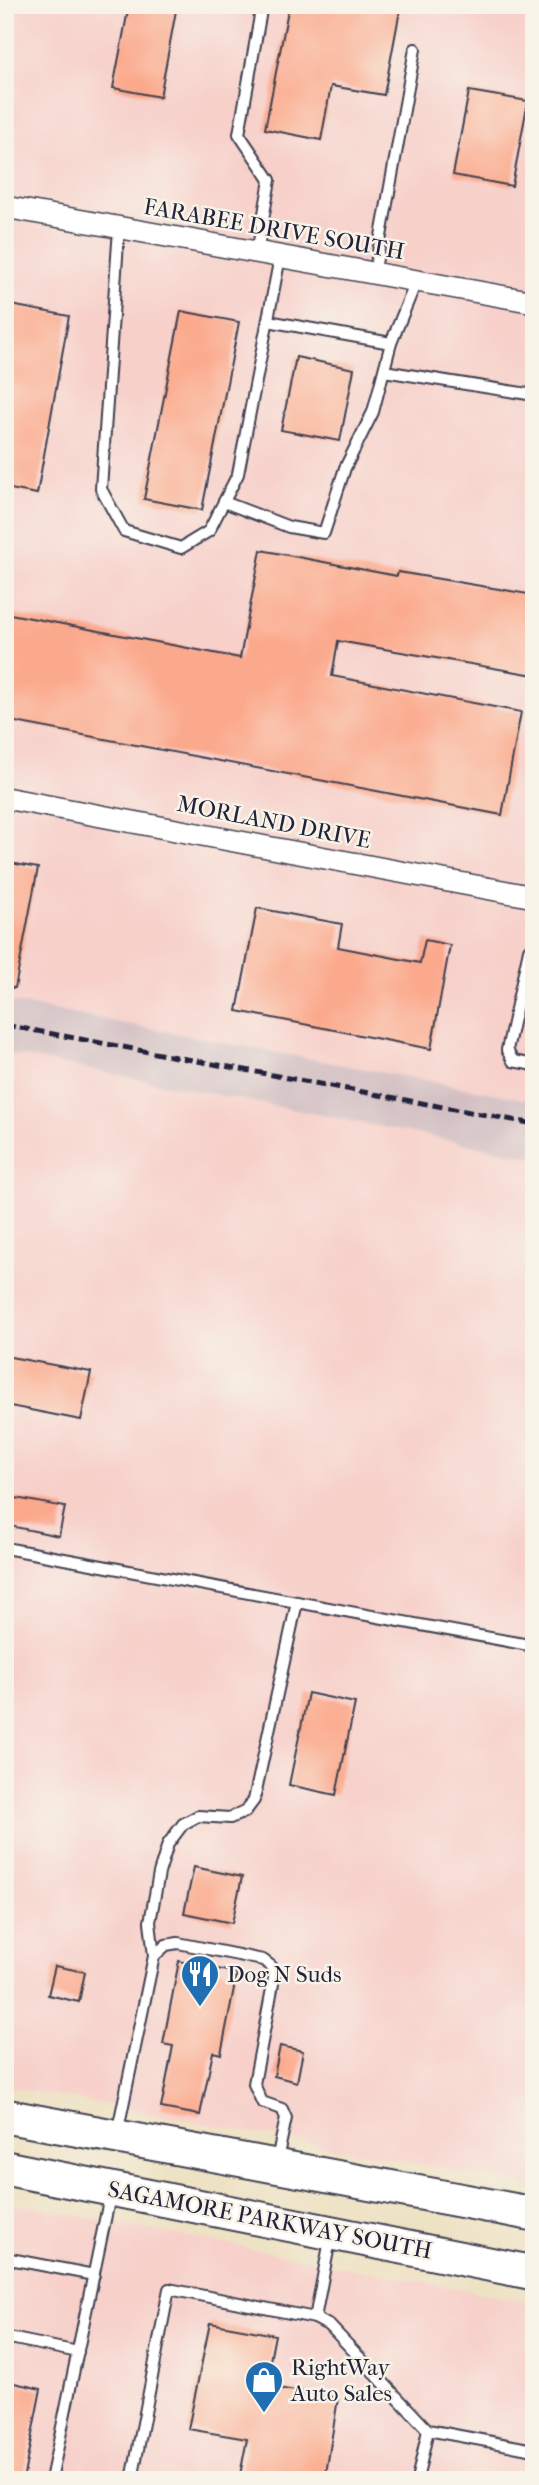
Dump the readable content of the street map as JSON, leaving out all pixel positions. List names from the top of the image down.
{
  "streets": {
    "main road": ["SAGAMORE PARKWAY SOUTH"],
    "street": ["FARABEE DRIVE SOUTH", "MORLAND DRIVE"]
  },
  "places": {
    "restaurant": ["Dog N Suds"],
    "shop": ["RightWay Auto Sales"]
  }
}
